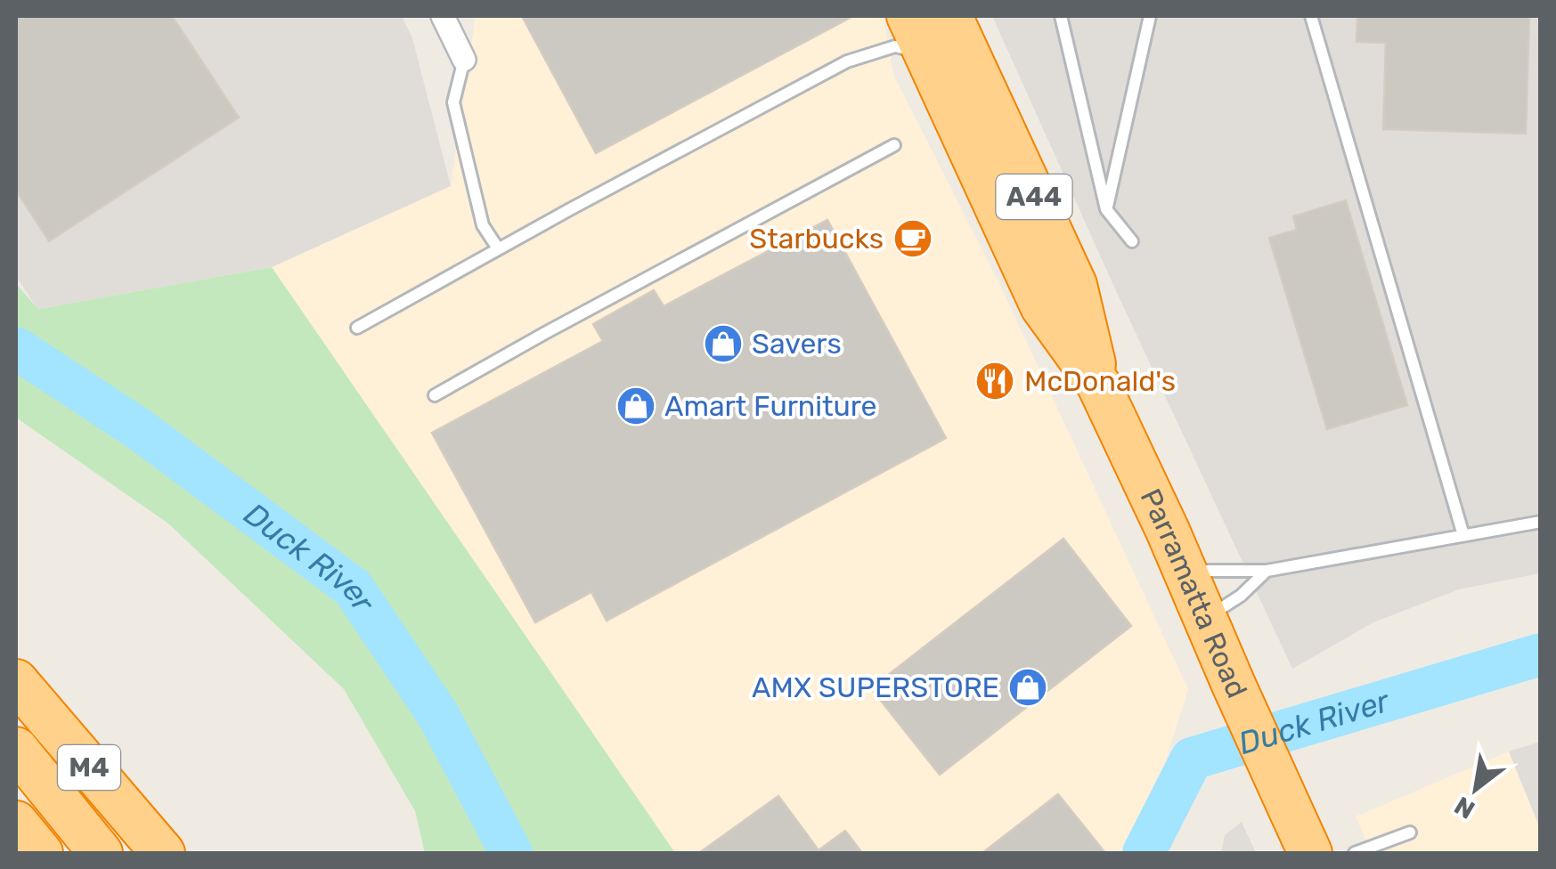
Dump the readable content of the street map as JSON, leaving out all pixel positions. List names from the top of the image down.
{
  "streets": {
    "highway": ["A44", "Parramatta Road", "M4"]
  },
  "water": ["Duck River"],
  "places": {
    "cafe": ["Starbucks"],
    "shop": ["Savers", "Amart Furniture", "AMX SUPERSTORE"],
    "restaurant": ["McDonald's"]
  },
  "north": "bottom left"
}
